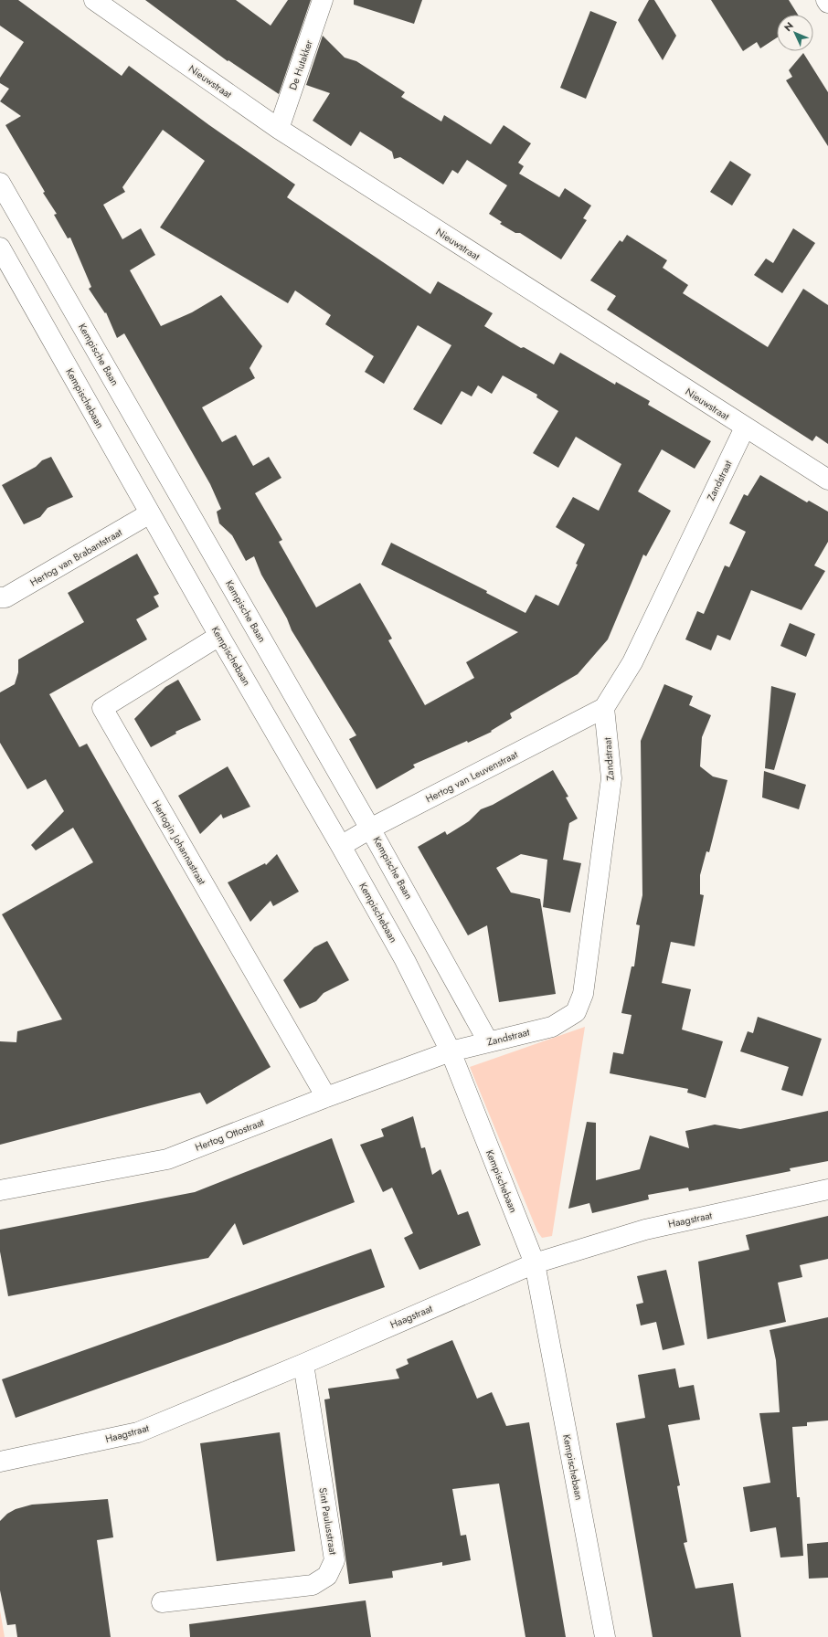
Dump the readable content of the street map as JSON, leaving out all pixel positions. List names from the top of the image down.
{
  "streets": {
    "street": [
      "De Hutakker",
      "Nieuwstraat",
      "Kempische Baan",
      "Kempischebaan",
      "Zandstraat",
      "Hertog van Brabantstraat",
      "Hertog van Leuvenstraat",
      "Hertogin Johannastraat",
      "Hertog Ottostraat",
      "Haagstraat",
      "Sint Paulusstraat"
    ]
  },
  "crossings": [
    ["De Hutakker", "Nieuwstraat"],
    ["Nieuwstraat", "Zandstraat"],
    ["Kempische Baan", "Zandstraat"],
    ["Kempische Baan", "Hertog van Leuvenstraat"],
    ["Kempischebaan", "Zandstraat"],
    ["Kempischebaan", "Hertog van Brabantstraat"],
    ["Kempischebaan", "Hertog van Leuvenstraat"],
    ["Kempischebaan", "Hertogin Johannastraat"],
    ["Kempischebaan", "Hertog Ottostraat"],
    ["Kempischebaan", "Haagstraat"],
    ["Zandstraat", "Hertog van Leuvenstraat"],
    ["Zandstraat", "Hertog Ottostraat"],
    ["Hertogin Johannastraat", "Hertog Ottostraat"],
    ["Haagstraat", "Sint Paulusstraat"]
  ],
  "north": "top left"
}
